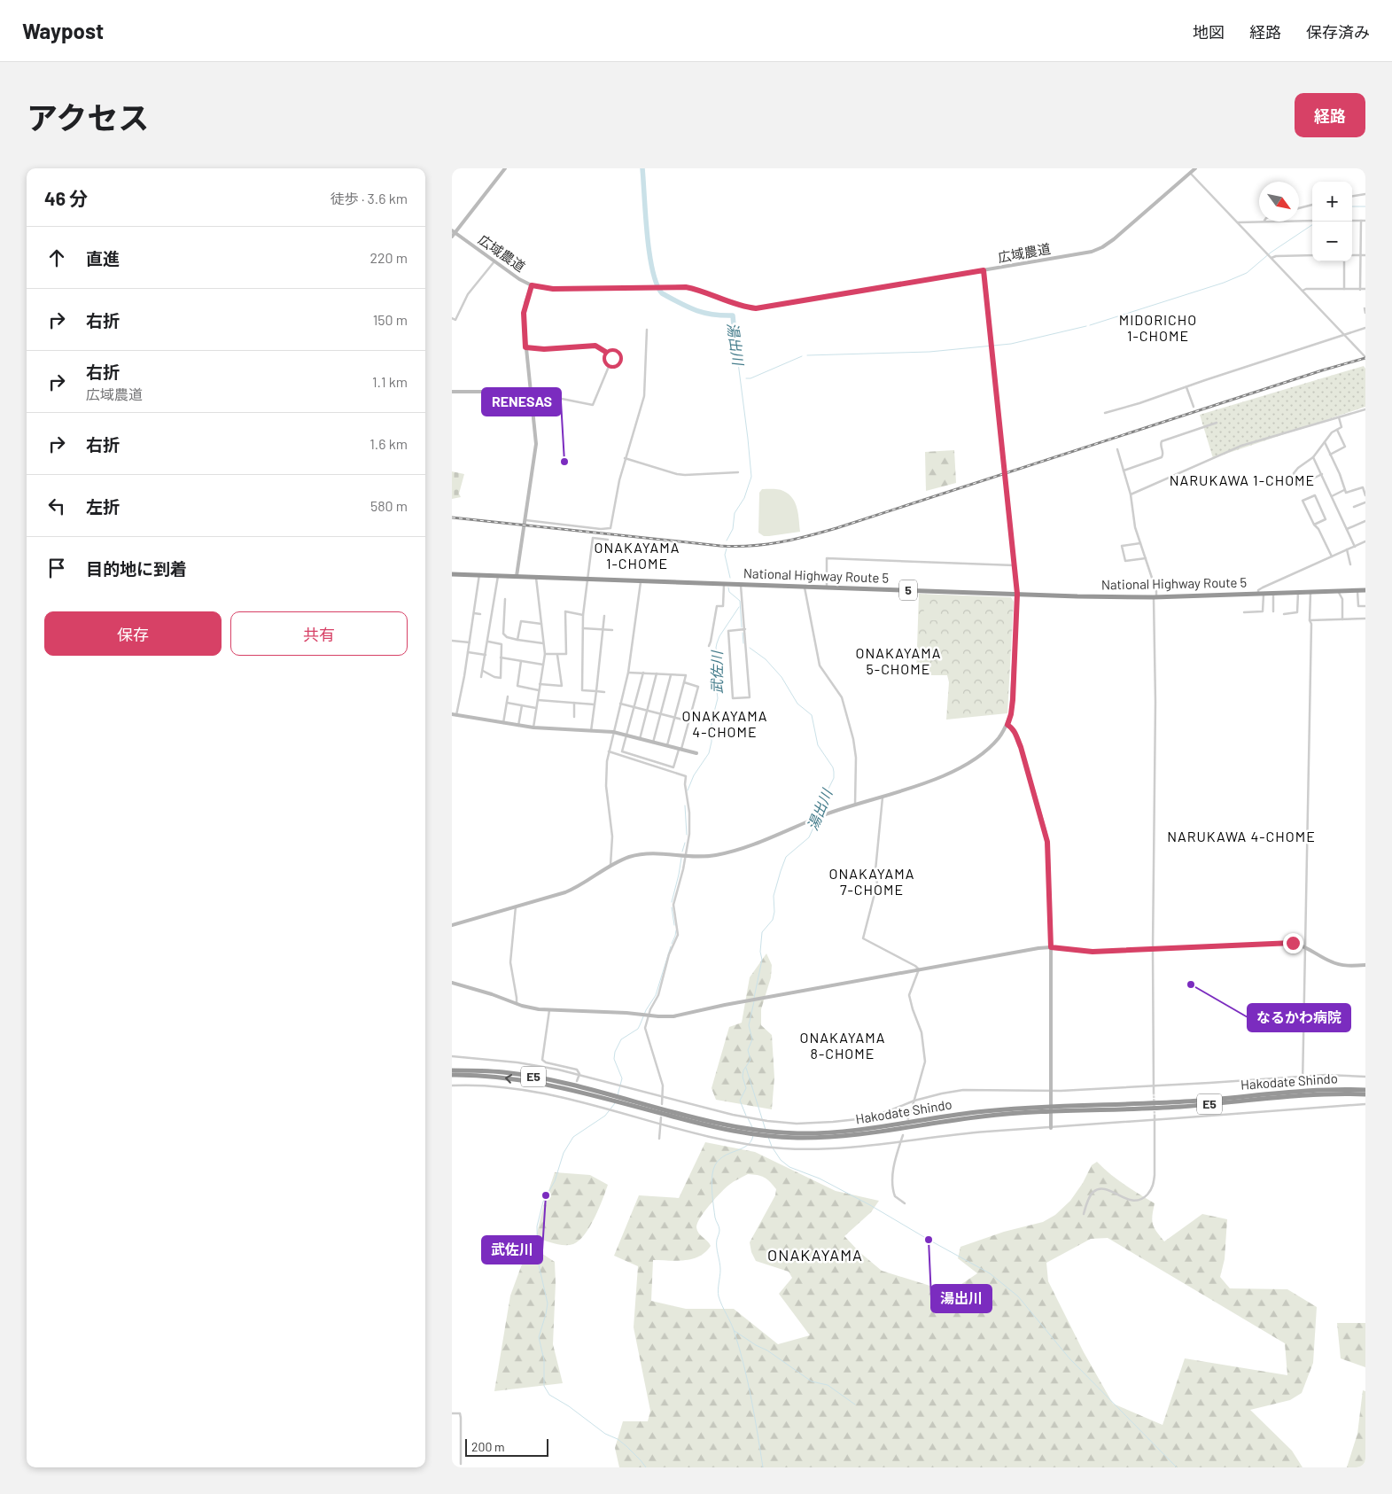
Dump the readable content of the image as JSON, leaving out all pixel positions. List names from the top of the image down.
{
  "streets": {
    "highway": [
      "National Highway Route 5",
      "5",
      "E5",
      "Hakodate Shindo"
    ],
    "street": ["広域農道"]
  },
  "districts": [
    "MIDORICHO 1-CHOME",
    "NARUKAWA 1-CHOME",
    "ONAKAYAMA 1-CHOME",
    "ONAKAYAMA 5-CHOME",
    "ONAKAYAMA 4-CHOME",
    "NARUKAWA 4-CHOME",
    "ONAKAYAMA 7-CHOME",
    "ONAKAYAMA 8-CHOME",
    "ONAKAYAMA"
  ],
  "water": ["湯出川", "武佐川"],
  "places": [
    "RENESAS",
    "なるかわ病院",
    "武佐川",
    "湯出川"
  ],
  "scale_bar": "200 m",
  "north": "bottom right",
  "page": {
    "header": "Waypost",
    "nav": ["地図", "経路", "保存済み"],
    "title": "アクセス",
    "buttons": [
      "経路",
      ["保存", "共有"]
    ],
    "heading": ["46 分", "徒歩 · 3.6 km"],
    "map_buttons": ["+", "−"],
    "list": [
      ["直進", "220 m"],
      ["右折", "150 m"],
      ["右折", "広域農道", "1.1 km"],
      ["右折", "1.6 km"],
      ["左折", "580 m"],
      "目的地に到着"
    ],
    "scale": "200 m"
  }
}
